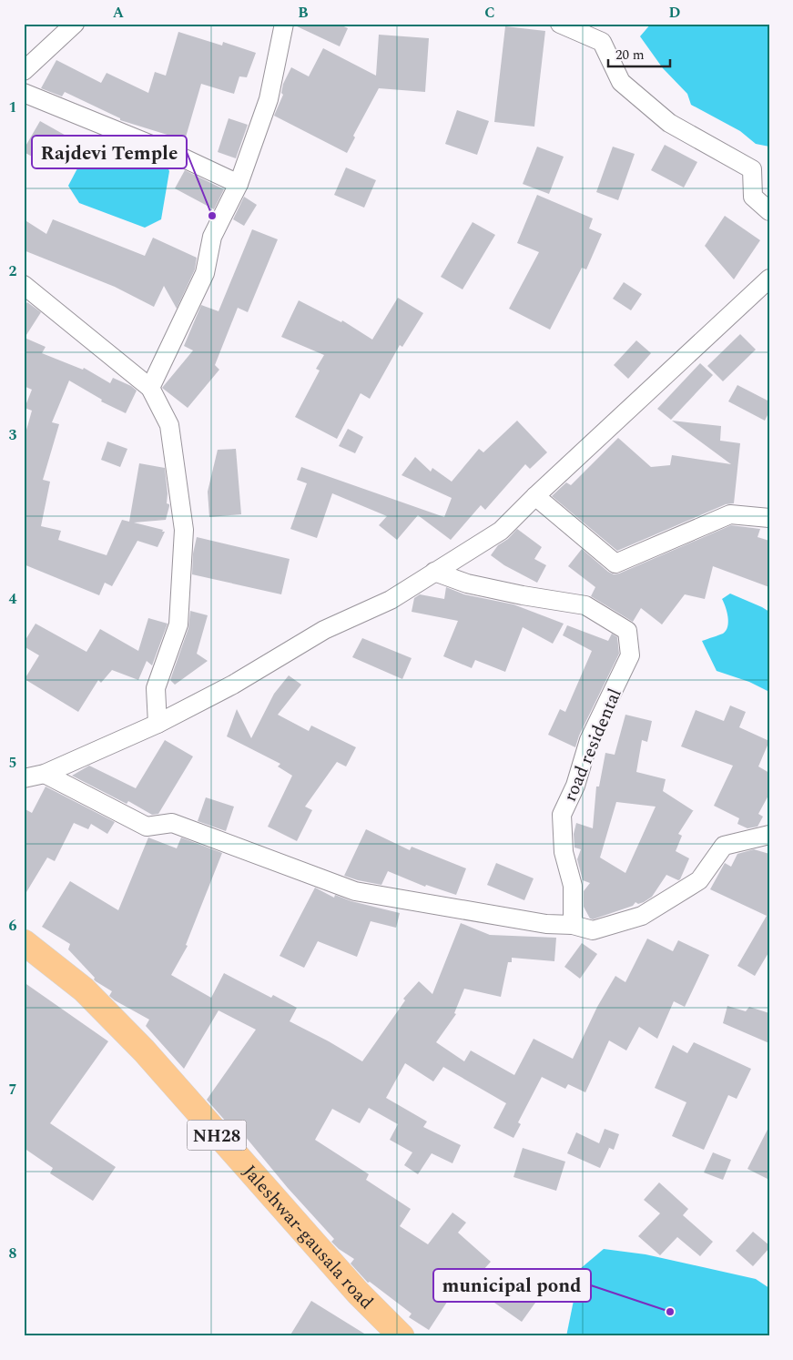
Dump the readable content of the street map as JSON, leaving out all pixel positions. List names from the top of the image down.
{
  "streets": {
    "main road": ["NH28", "Jaleshwar-gausala road"],
    "street": ["road residental"]
  },
  "places": ["Rajdevi Temple", "municipal pond"],
  "scale_bar": "20 m",
  "grid": {
    "columns": [
      "A",
      "B",
      "C",
      "D"
    ],
    "rows": [
      "1",
      "2",
      "3",
      "4",
      "5",
      "6",
      "7",
      "8"
    ]
  }
}
